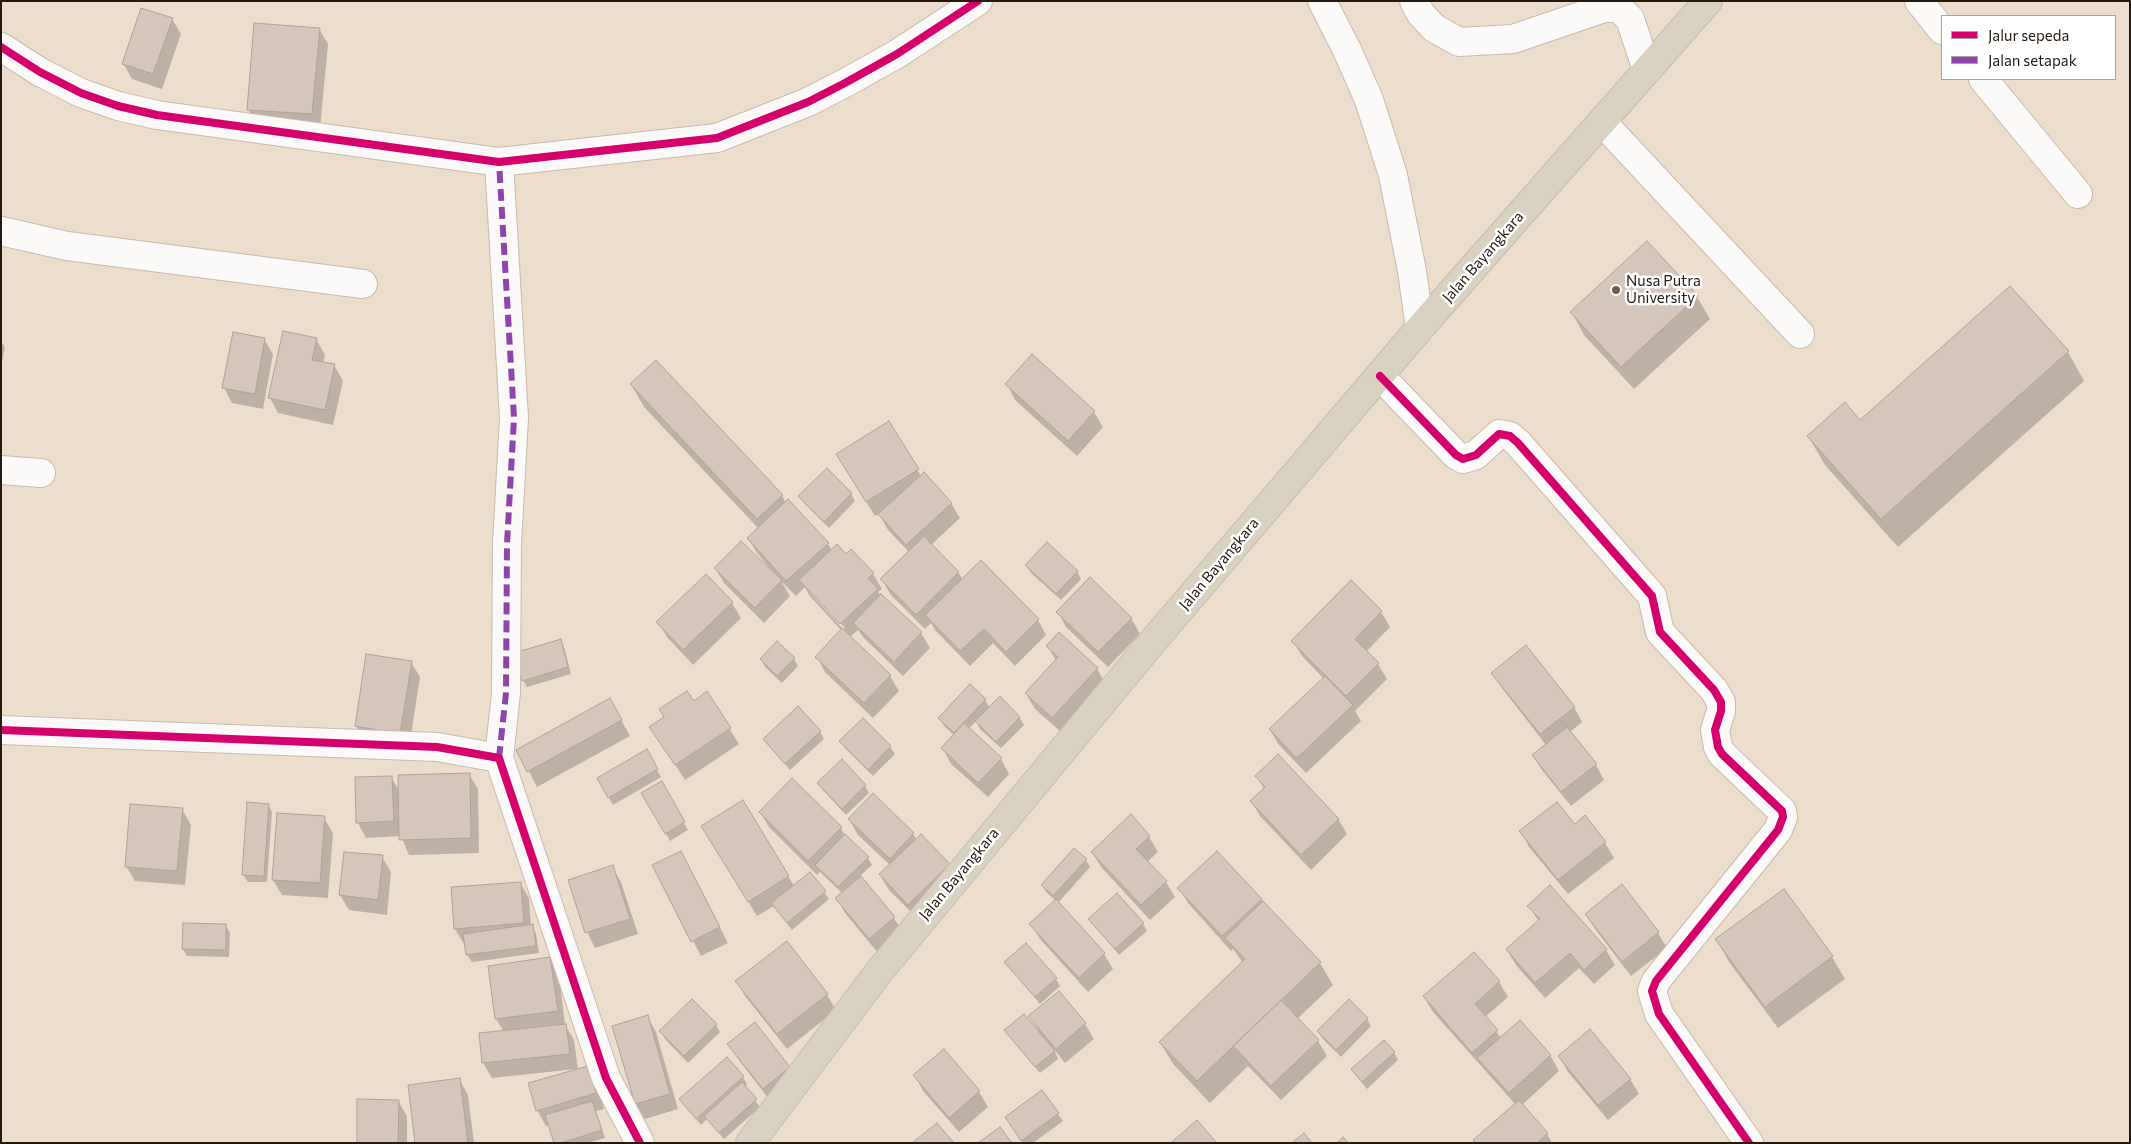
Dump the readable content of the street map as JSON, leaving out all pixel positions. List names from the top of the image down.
{
  "streets": {
    "highway": ["Jalan Bayangkara"]
  },
  "places": ["Nusa Putra University"],
  "legend": ["Jalur sepeda", "Jalan setapak"]
}
